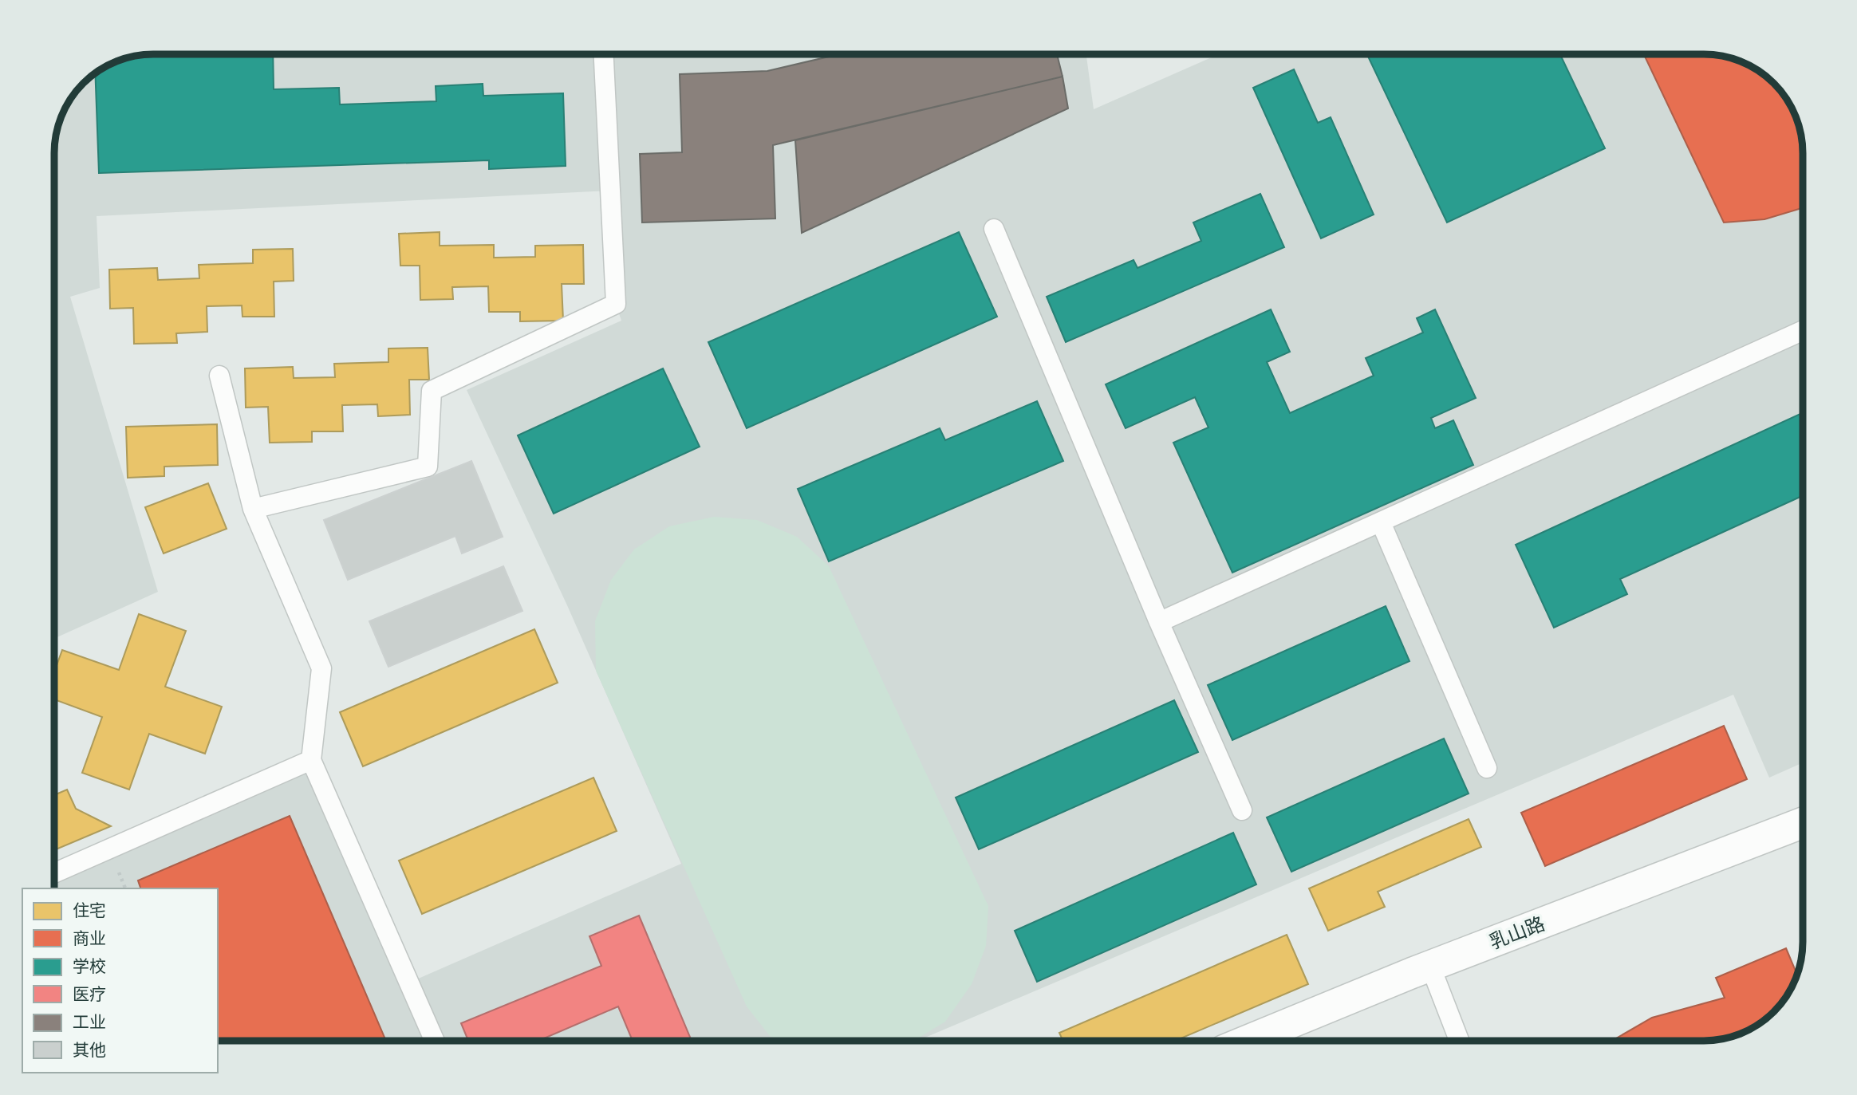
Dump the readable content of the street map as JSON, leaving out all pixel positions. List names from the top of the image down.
{
  "streets": {
    "street": ["乳山路"]
  },
  "legend": [
    "住宅",
    "商业",
    "学校",
    "医疗",
    "工业",
    "其他"
  ]
}
